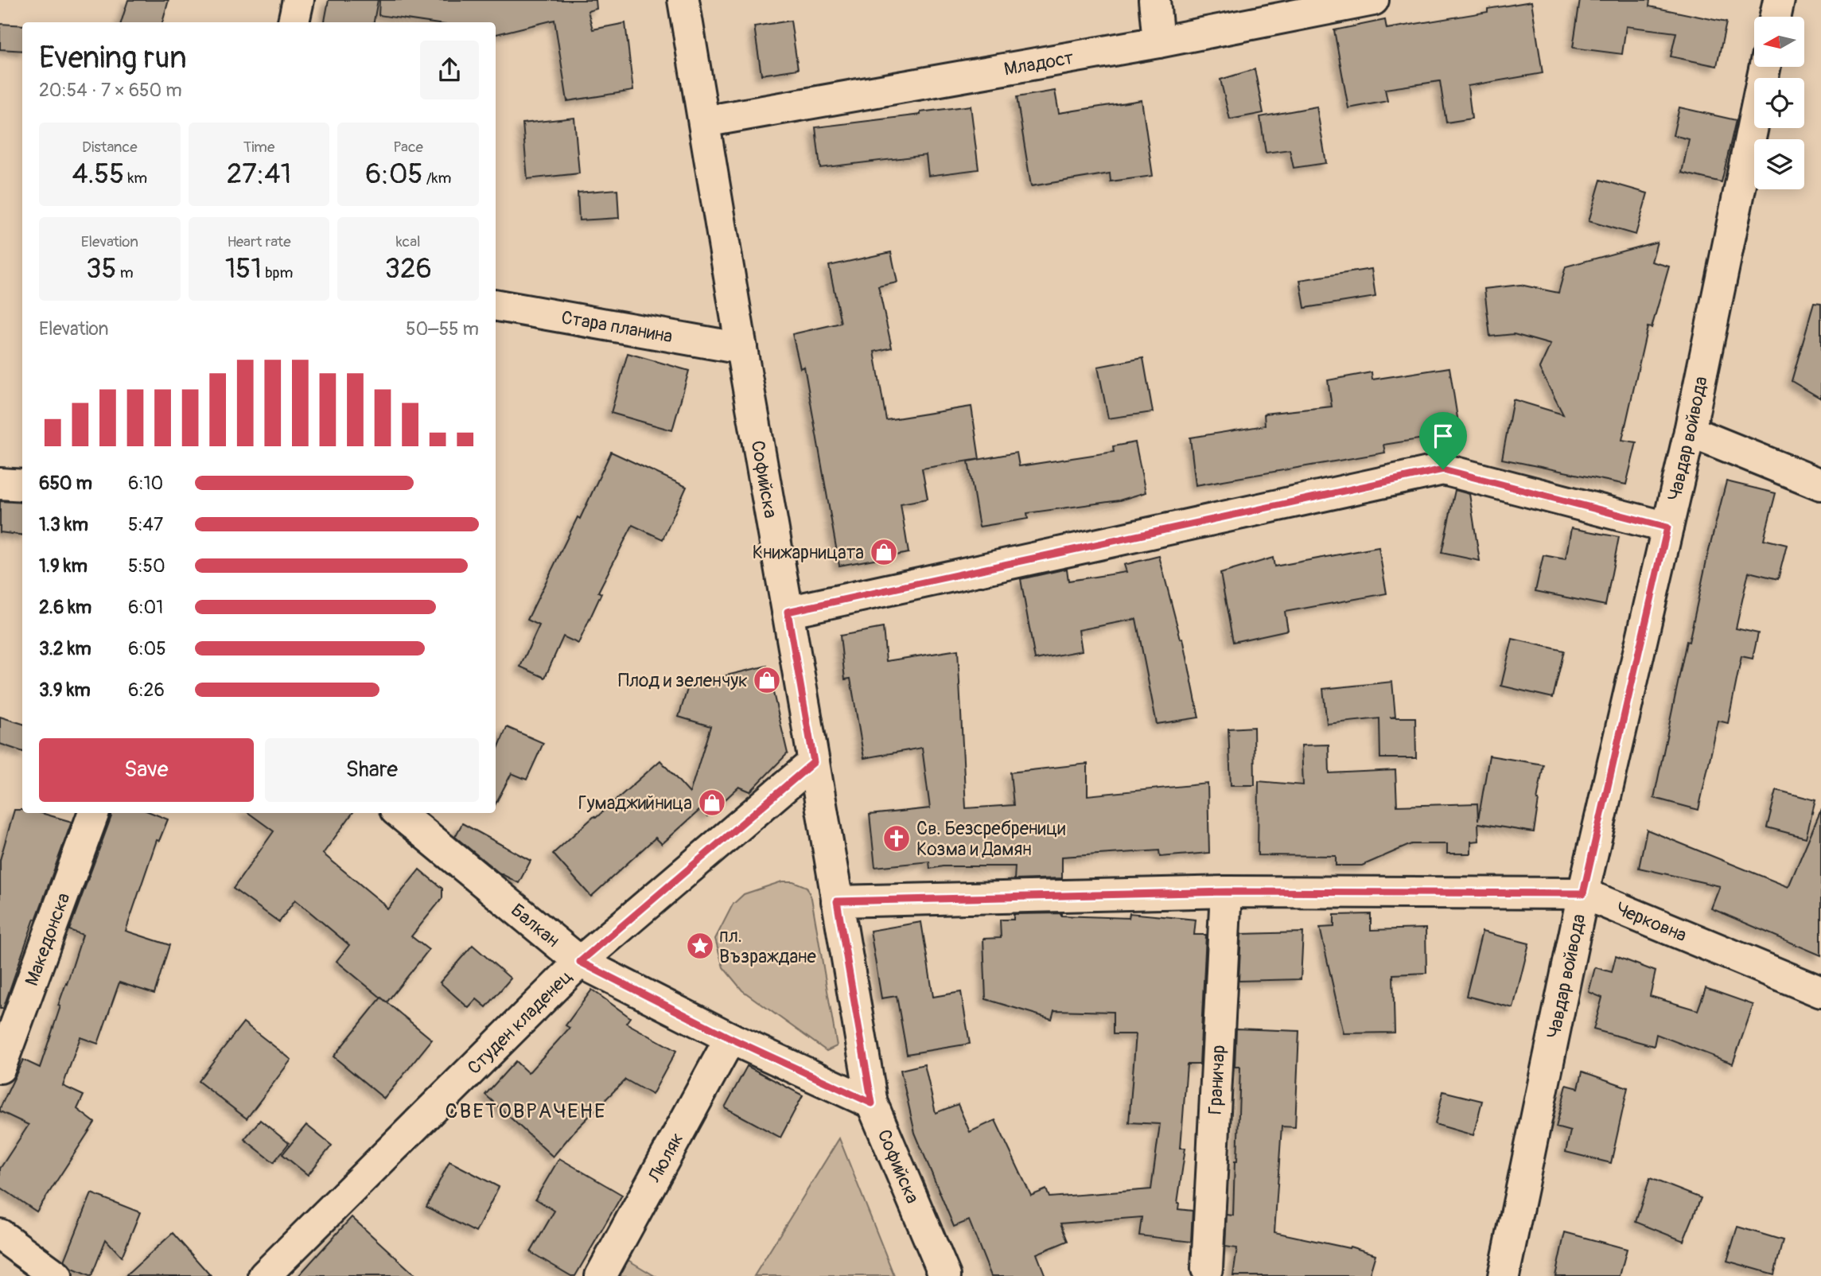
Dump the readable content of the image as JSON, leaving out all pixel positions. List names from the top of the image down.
{
  "streets": {
    "street": [
      "Младост",
      "Стара планина",
      "Чавдар войвода",
      "Софийска",
      "Черковна",
      "Балкан",
      "Македонска",
      "Студен кладенец",
      "Граничар",
      "Люляк"
    ]
  },
  "crossings": [
    ["Младост", "Софийска"],
    ["Стара планина", "Софийска"],
    ["Чавдар войвода", "Черковна"],
    ["Софийска", "Черковна"],
    ["Софийска", "Балкан"],
    ["Софийска", "Студен кладенец"],
    ["Черковна", "Граничар"],
    ["Балкан", "Студен кладенец"],
    ["Балкан", "Люляк"]
  ],
  "districts": ["СВЕТОВРАЧЕНЕ"],
  "places": {
    "shop": ["Книжарницата", "Плод и зеленчук", "Гумаджийница"],
    "church": ["Св. Безсребреници Козма и Дамян"],
    "place": ["пл. Възраждане"]
  },
  "north": "left",
  "page": {
    "heading": ["Evening run", "20:54 · 7 × 650 m"],
    "stats": [
      ["Distance", "4.55 km"],
      ["Time", "27:41"],
      ["Pace", "6:05 /km"],
      ["Elevation", "35 m"],
      ["Heart rate", "151 bpm"],
      ["kcal", "326"]
    ],
    "chart": ["Elevation", "50–55 m"],
    "list": [
      {
        "name": "650 m",
        "note": "6:10"
      },
      {
        "name": "1.3 km",
        "note": "5:47"
      },
      {
        "name": "1.9 km",
        "note": "5:50"
      },
      {
        "name": "2.6 km",
        "note": "6:01"
      },
      {
        "name": "3.2 km",
        "note": "6:05"
      },
      {
        "name": "3.9 km",
        "note": "6:26"
      }
    ],
    "buttons": ["Save", "Share"]
  }
}
